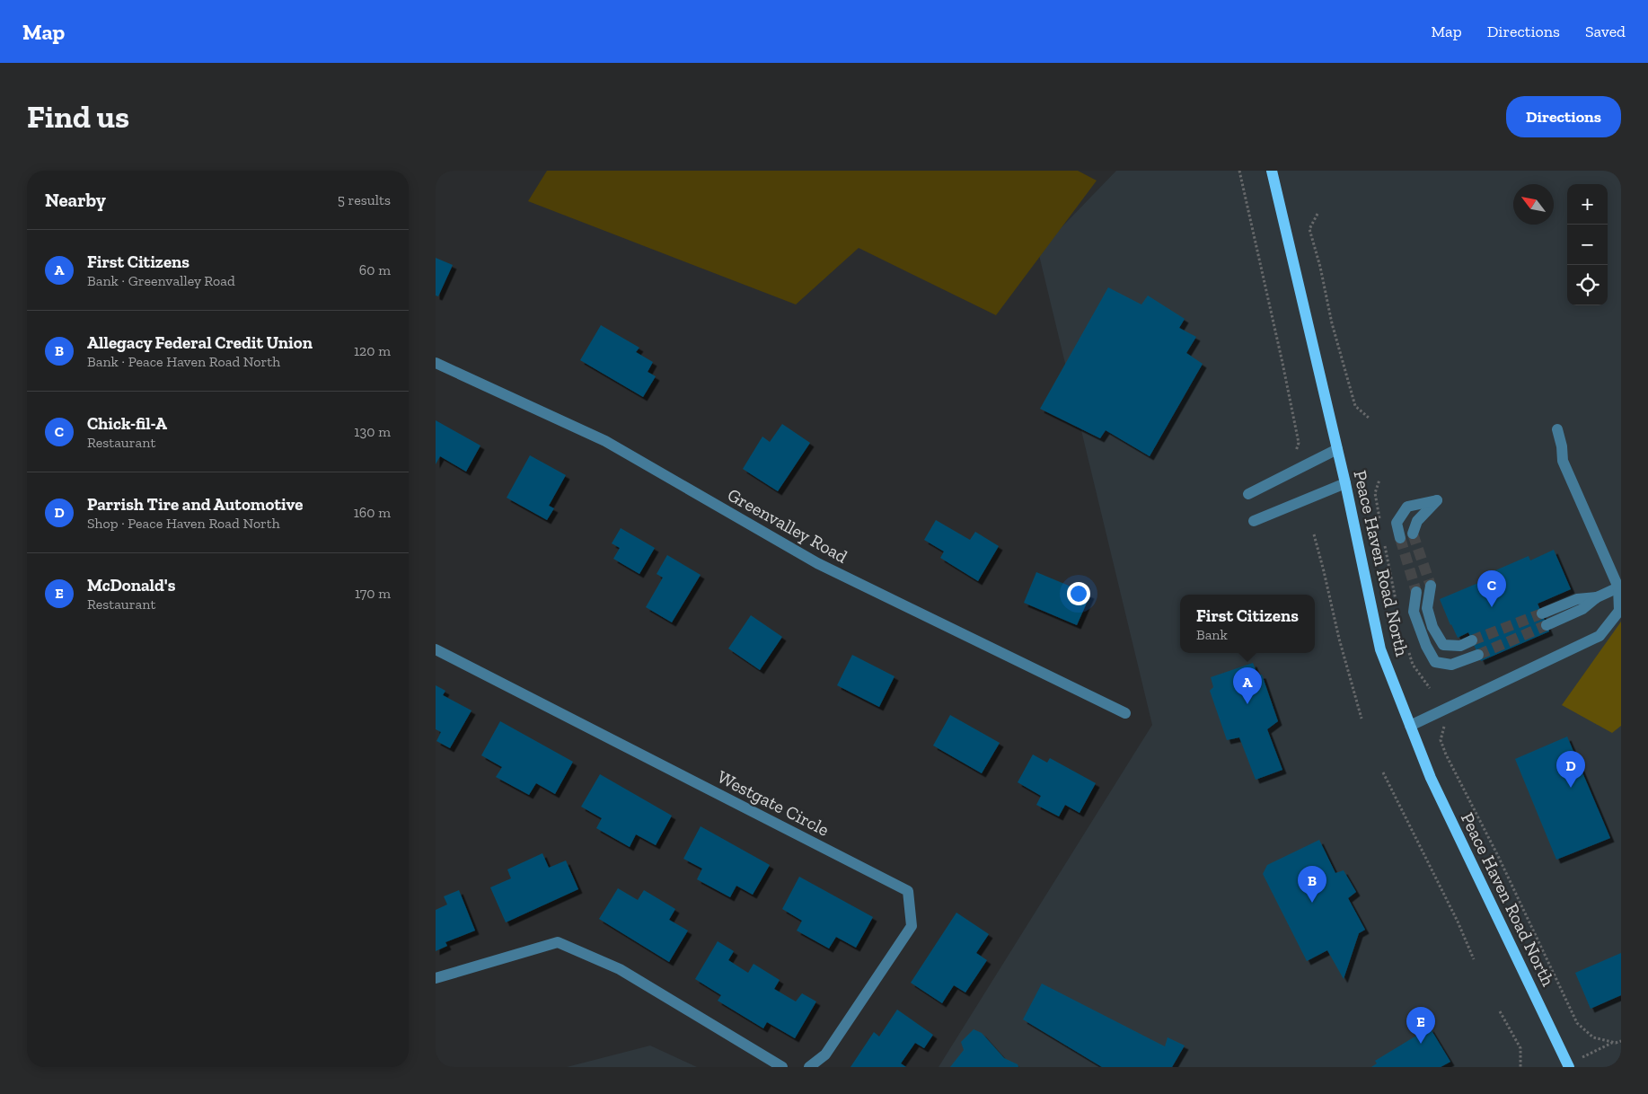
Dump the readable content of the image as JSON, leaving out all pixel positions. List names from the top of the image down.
{
  "streets": {
    "main road": ["Peace Haven Road North"],
    "street": ["Greenvalley Road", "Westgate Circle"]
  },
  "north": "top left",
  "page": {
    "header": "Map",
    "nav": ["Map", "Directions", "Saved"],
    "buttons": "Directions",
    "title": "Find us",
    "heading": ["Nearby", "5 results"],
    "map_buttons": ["+", "−"],
    "list": [
      {
        "mark": "A",
        "name": "First Citizens",
        "note": "Bank · Greenvalley Road",
        "value": "60 m"
      },
      {
        "mark": "B",
        "name": "Allegacy Federal Credit Union",
        "note": "Bank · Peace Haven Road North",
        "value": "120 m"
      },
      {
        "mark": "C",
        "name": "Chick-fil-A",
        "note": "Restaurant",
        "value": "130 m"
      },
      {
        "mark": "D",
        "name": "Parrish Tire and Automotive",
        "note": "Shop · Peace Haven Road North",
        "value": "160 m"
      },
      {
        "mark": "E",
        "name": "McDonald's",
        "note": "Restaurant",
        "value": "170 m"
      }
    ],
    "pins": [
      "C",
      "A",
      "D",
      "B",
      "E"
    ],
    "popup": ["First Citizens", "Bank"]
  }
}
